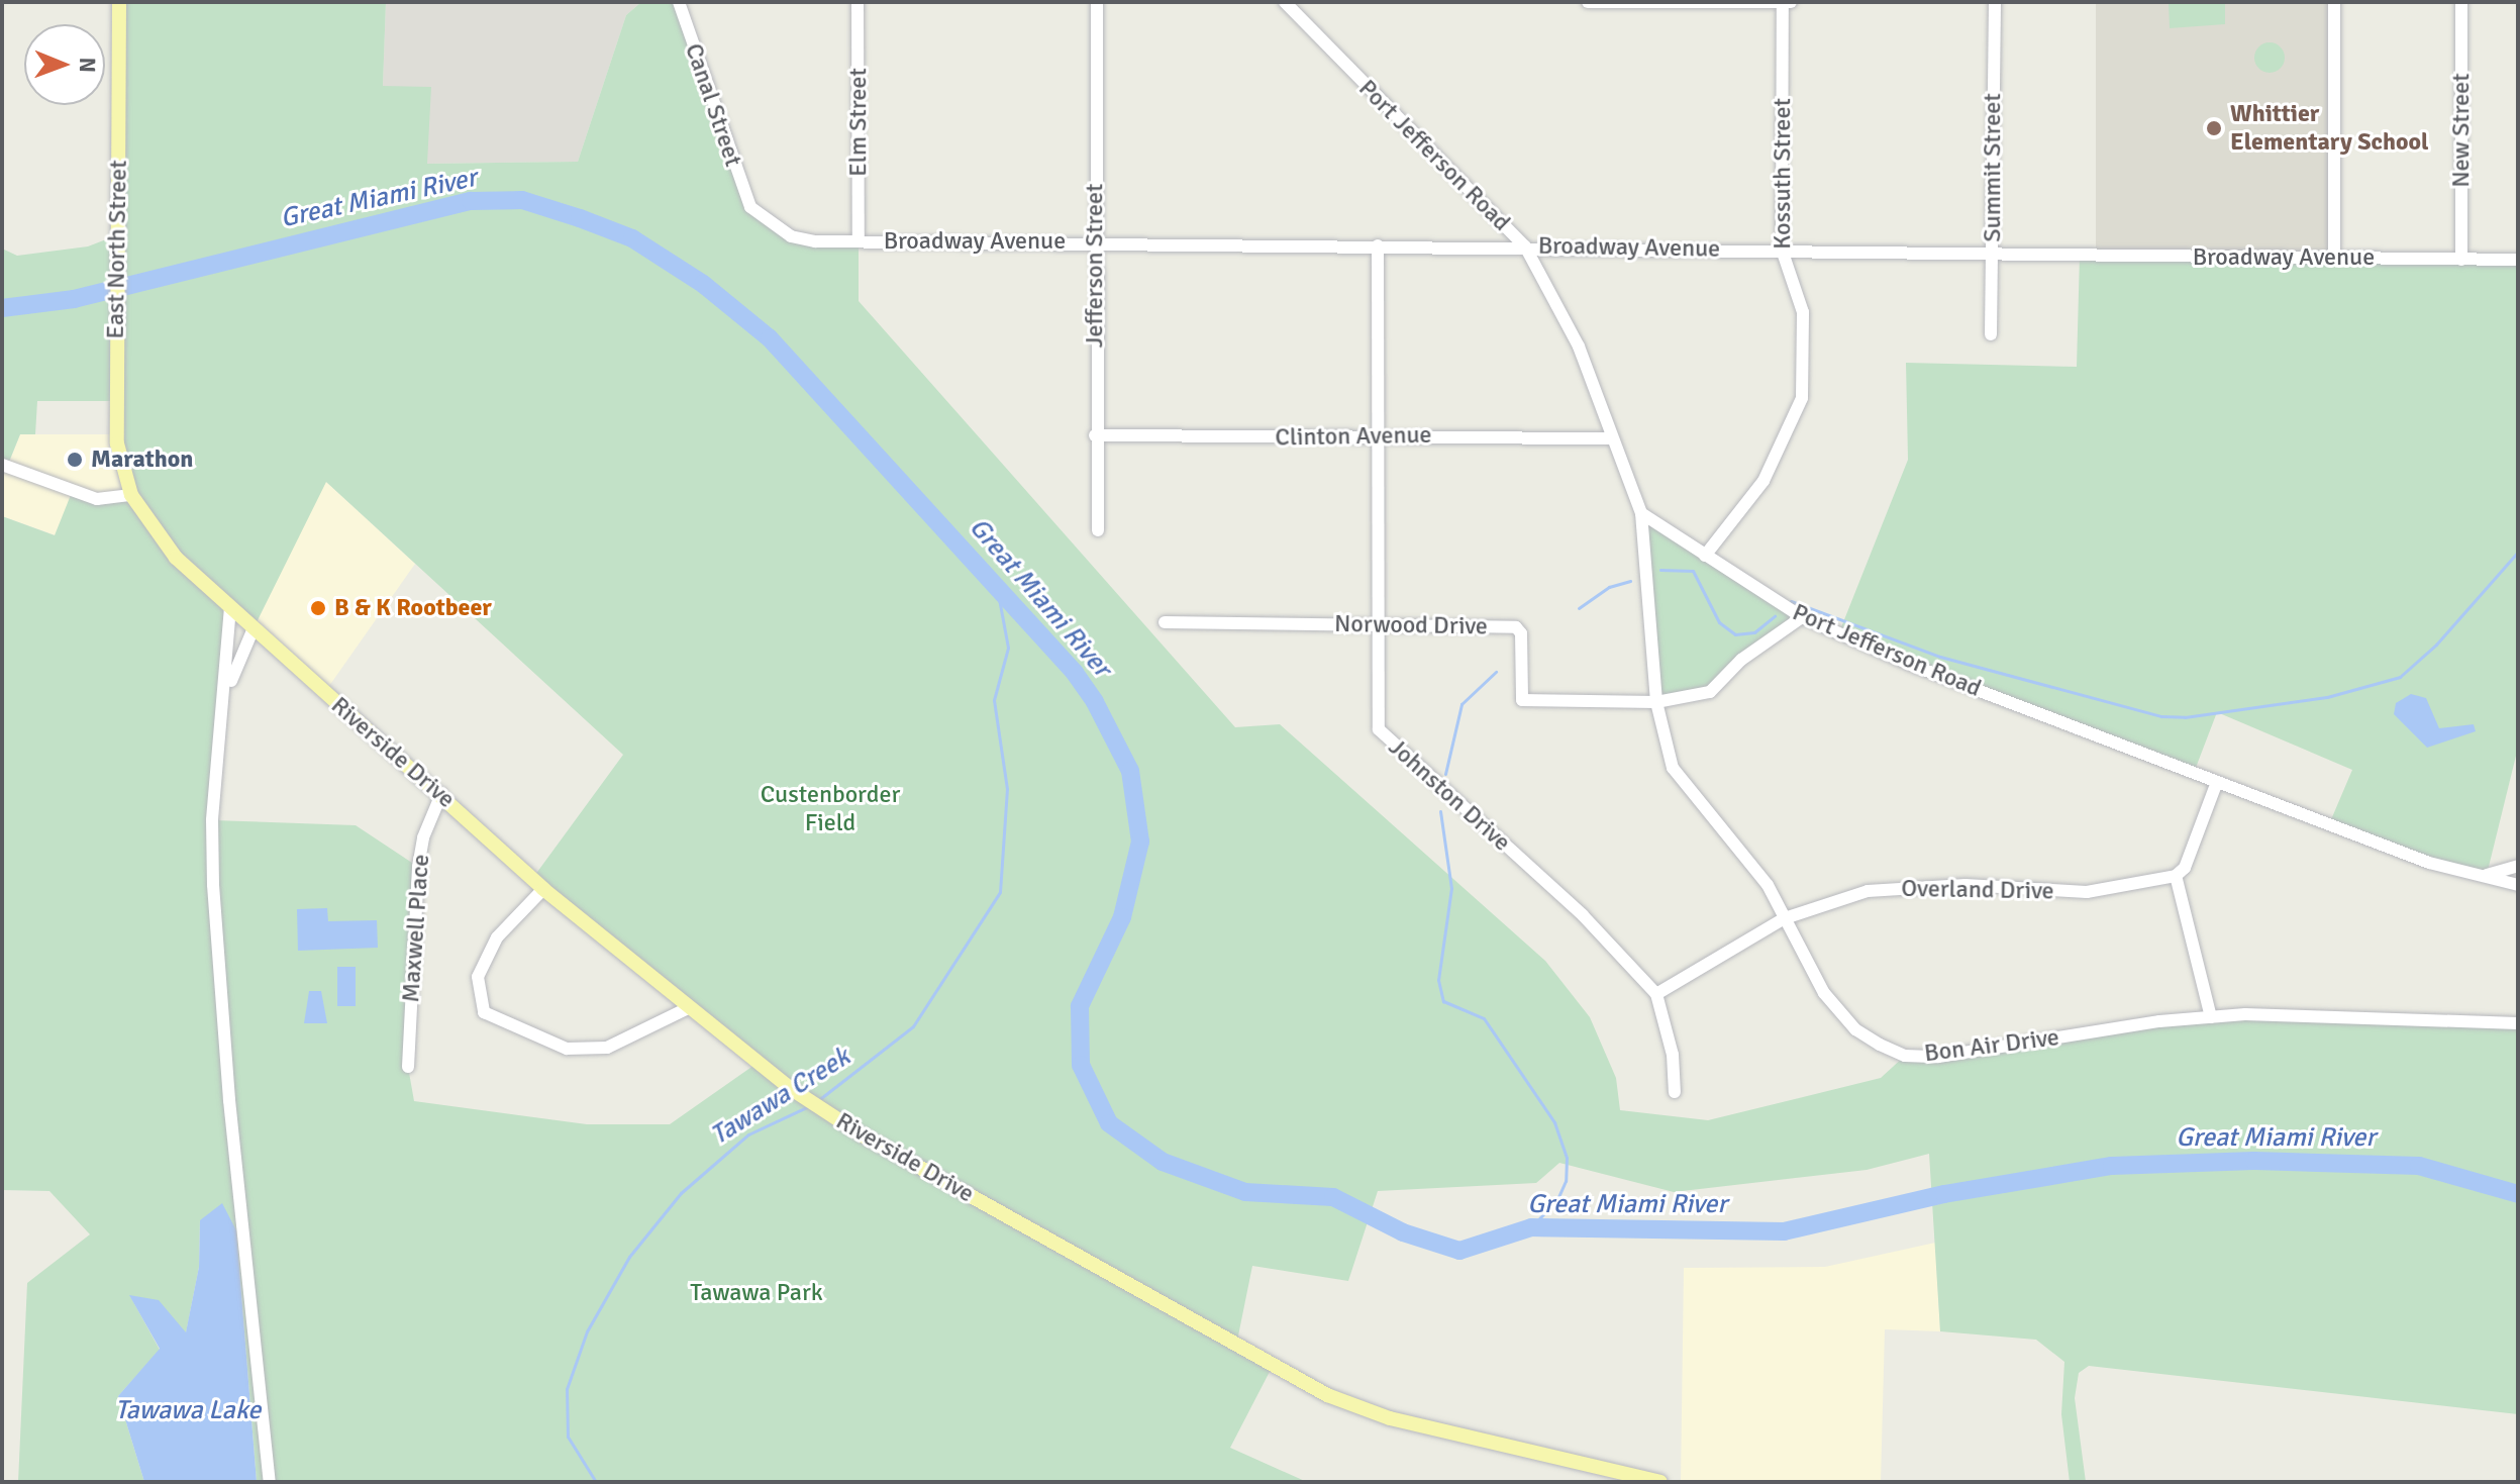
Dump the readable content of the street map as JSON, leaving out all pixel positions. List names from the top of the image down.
{
  "streets": {
    "main road": ["East North Street", "Riverside Drive"],
    "street": [
      "Canal Street",
      "Elm Street",
      "New Street",
      "Port Jefferson Road",
      "Summit Street",
      "Kossuth Street",
      "Broadway Avenue",
      "Jefferson Street",
      "Clinton Avenue",
      "Norwood Drive",
      "Johnston Drive",
      "Overland Drive",
      "Maxwell Place",
      "Bon Air Drive"
    ]
  },
  "crossings": [
    ["Canal Street", "Broadway Avenue"],
    ["Elm Street", "Broadway Avenue"],
    ["New Street", "Broadway Avenue"],
    ["Port Jefferson Road", "Kossuth Street"],
    ["Port Jefferson Road", "Broadway Avenue"],
    ["Port Jefferson Road", "Clinton Avenue"],
    ["Port Jefferson Road", "Norwood Drive"],
    ["Port Jefferson Road", "Bon Air Drive"],
    ["Summit Street", "Broadway Avenue"],
    ["Kossuth Street", "Broadway Avenue"],
    ["Broadway Avenue", "Jefferson Street"],
    ["Broadway Avenue", "Johnston Drive"],
    ["East North Street", "Riverside Drive"],
    ["Jefferson Street", "Clinton Avenue"],
    ["Clinton Avenue", "Johnston Drive"],
    ["Norwood Drive", "Johnston Drive"],
    ["Norwood Drive", "Bon Air Drive"],
    ["Riverside Drive", "Maxwell Place"],
    ["Johnston Drive", "Overland Drive"],
    ["Overland Drive", "Bon Air Drive"]
  ],
  "water": ["Great Miami River", "Tawawa Creek", "Tawawa Lake"],
  "parks": ["Custenborder Field", "Tawawa Park"],
  "places": ["Whittier Elementary School", "Marathon", "B & K Rootbeer"],
  "north": "right"
}
